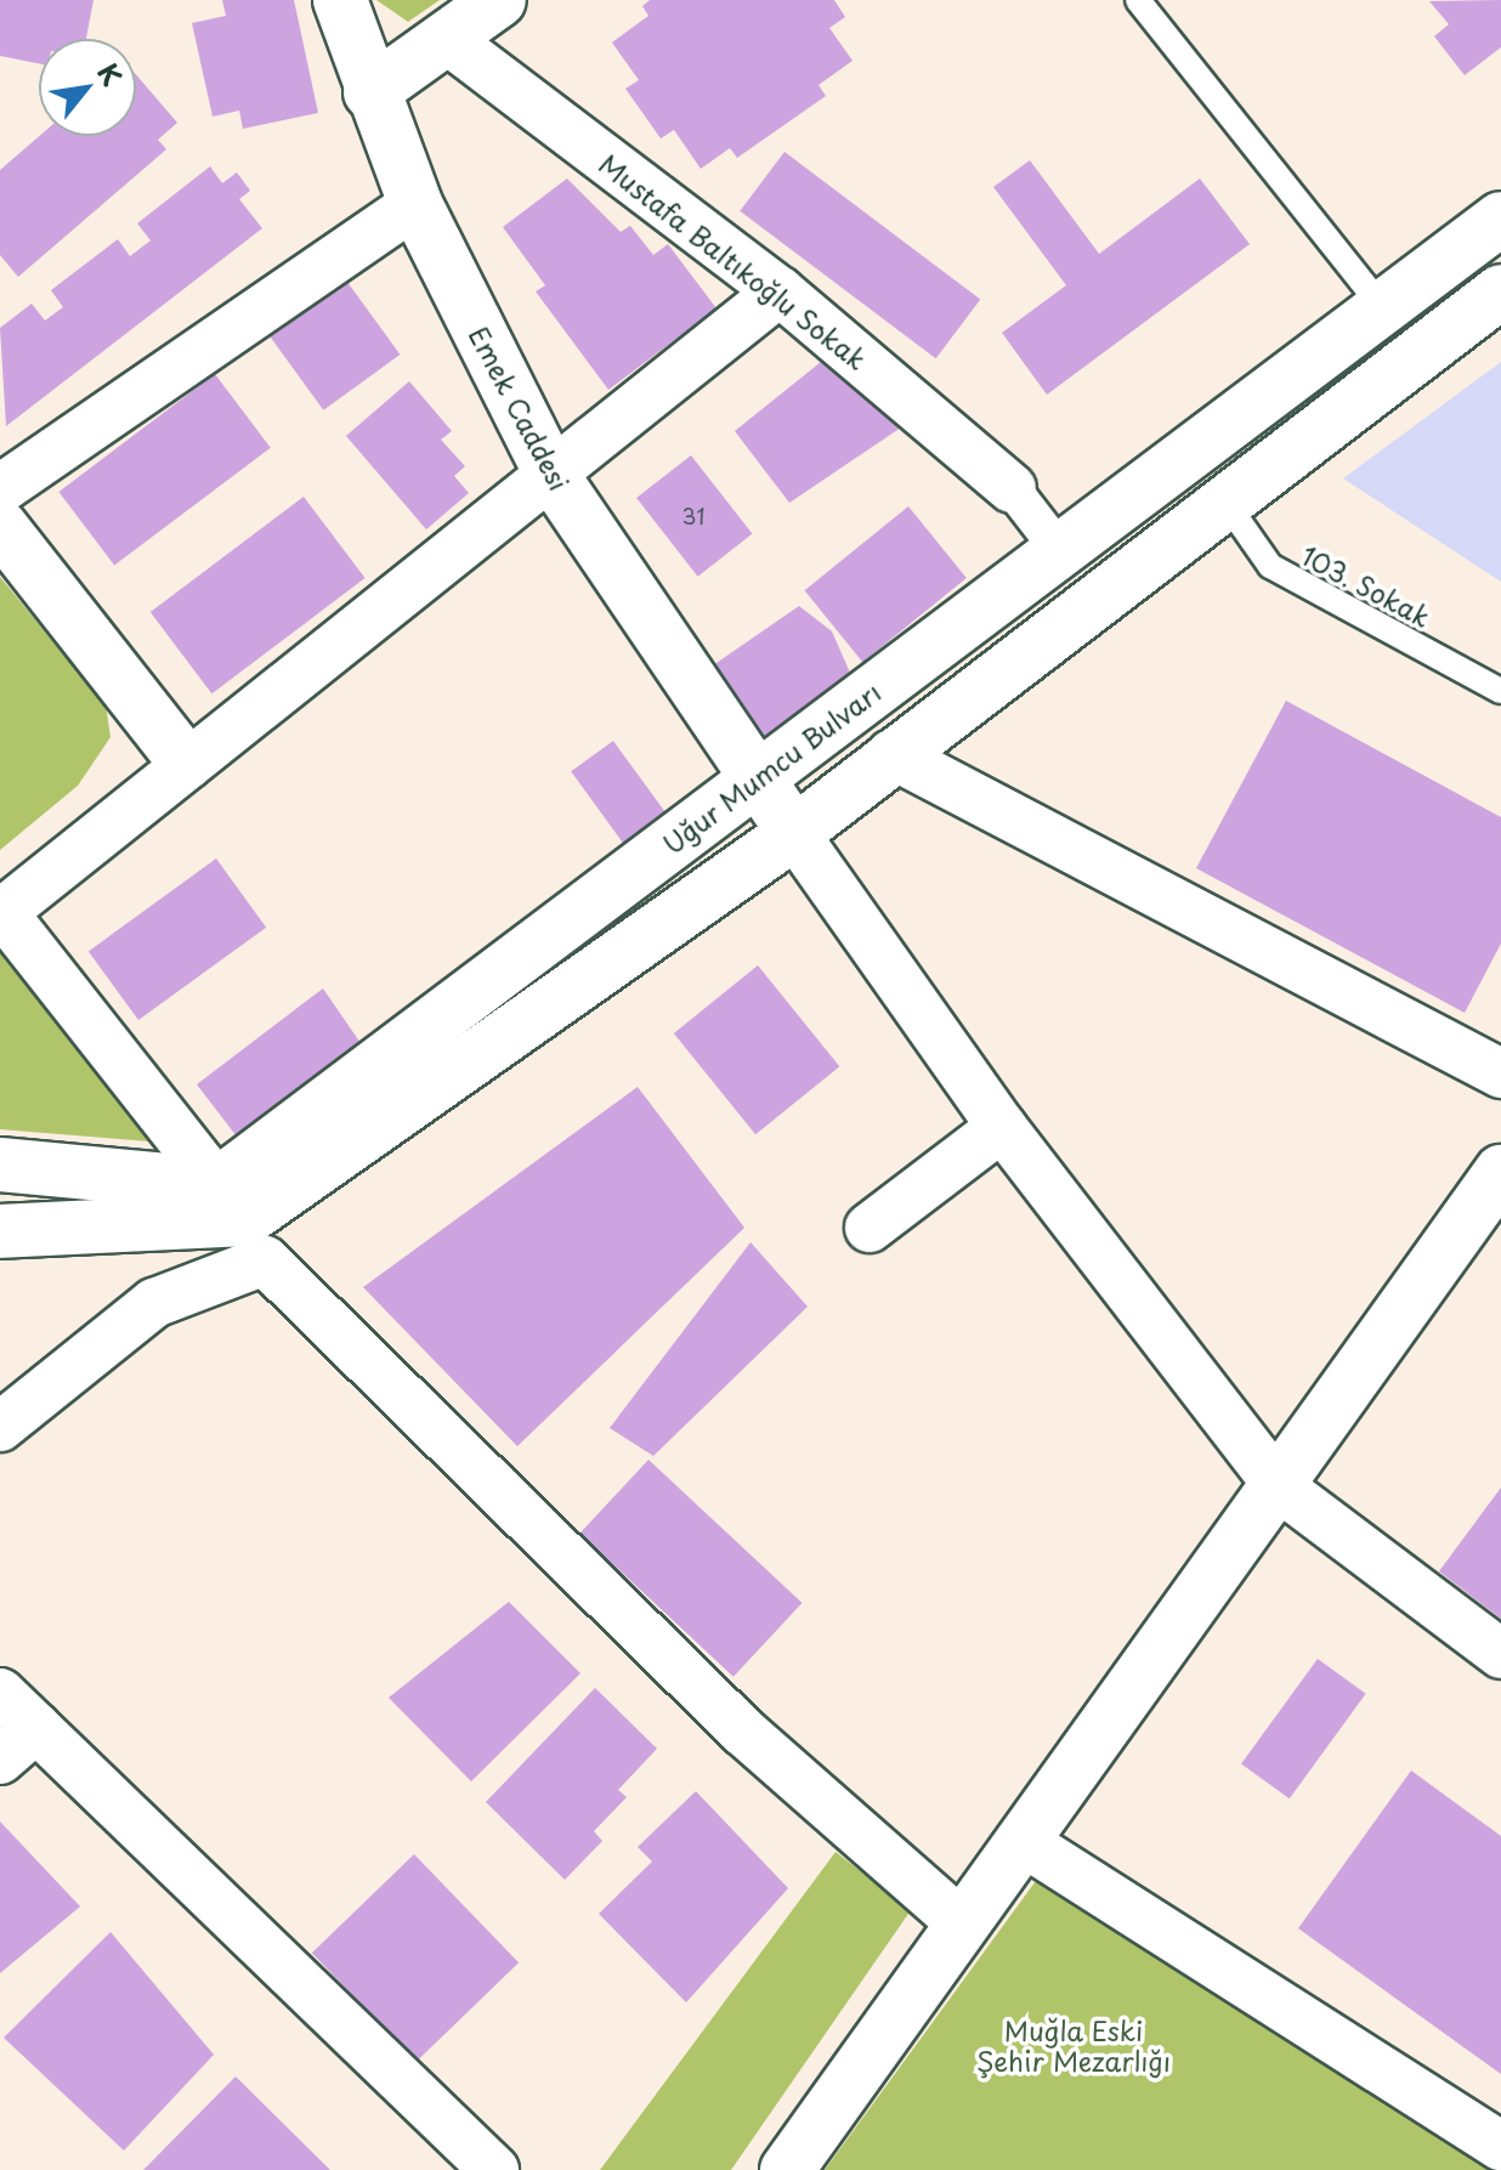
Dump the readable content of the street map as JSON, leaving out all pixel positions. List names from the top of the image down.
{
  "streets": {
    "main road": ["Emek Caddesi", "Uğur Mumcu Bulvarı"],
    "street": ["Mustafa Baltıkoğlu Sokak"],
    "lane": ["103. Sokak"]
  },
  "crossings": [
    ["Emek Caddesi", "Uğur Mumcu Bulvarı"]
  ],
  "parks": ["Muğla Eski Şehir Mezarlığı"],
  "house_numbers": ["31"],
  "north": "top right"
}
